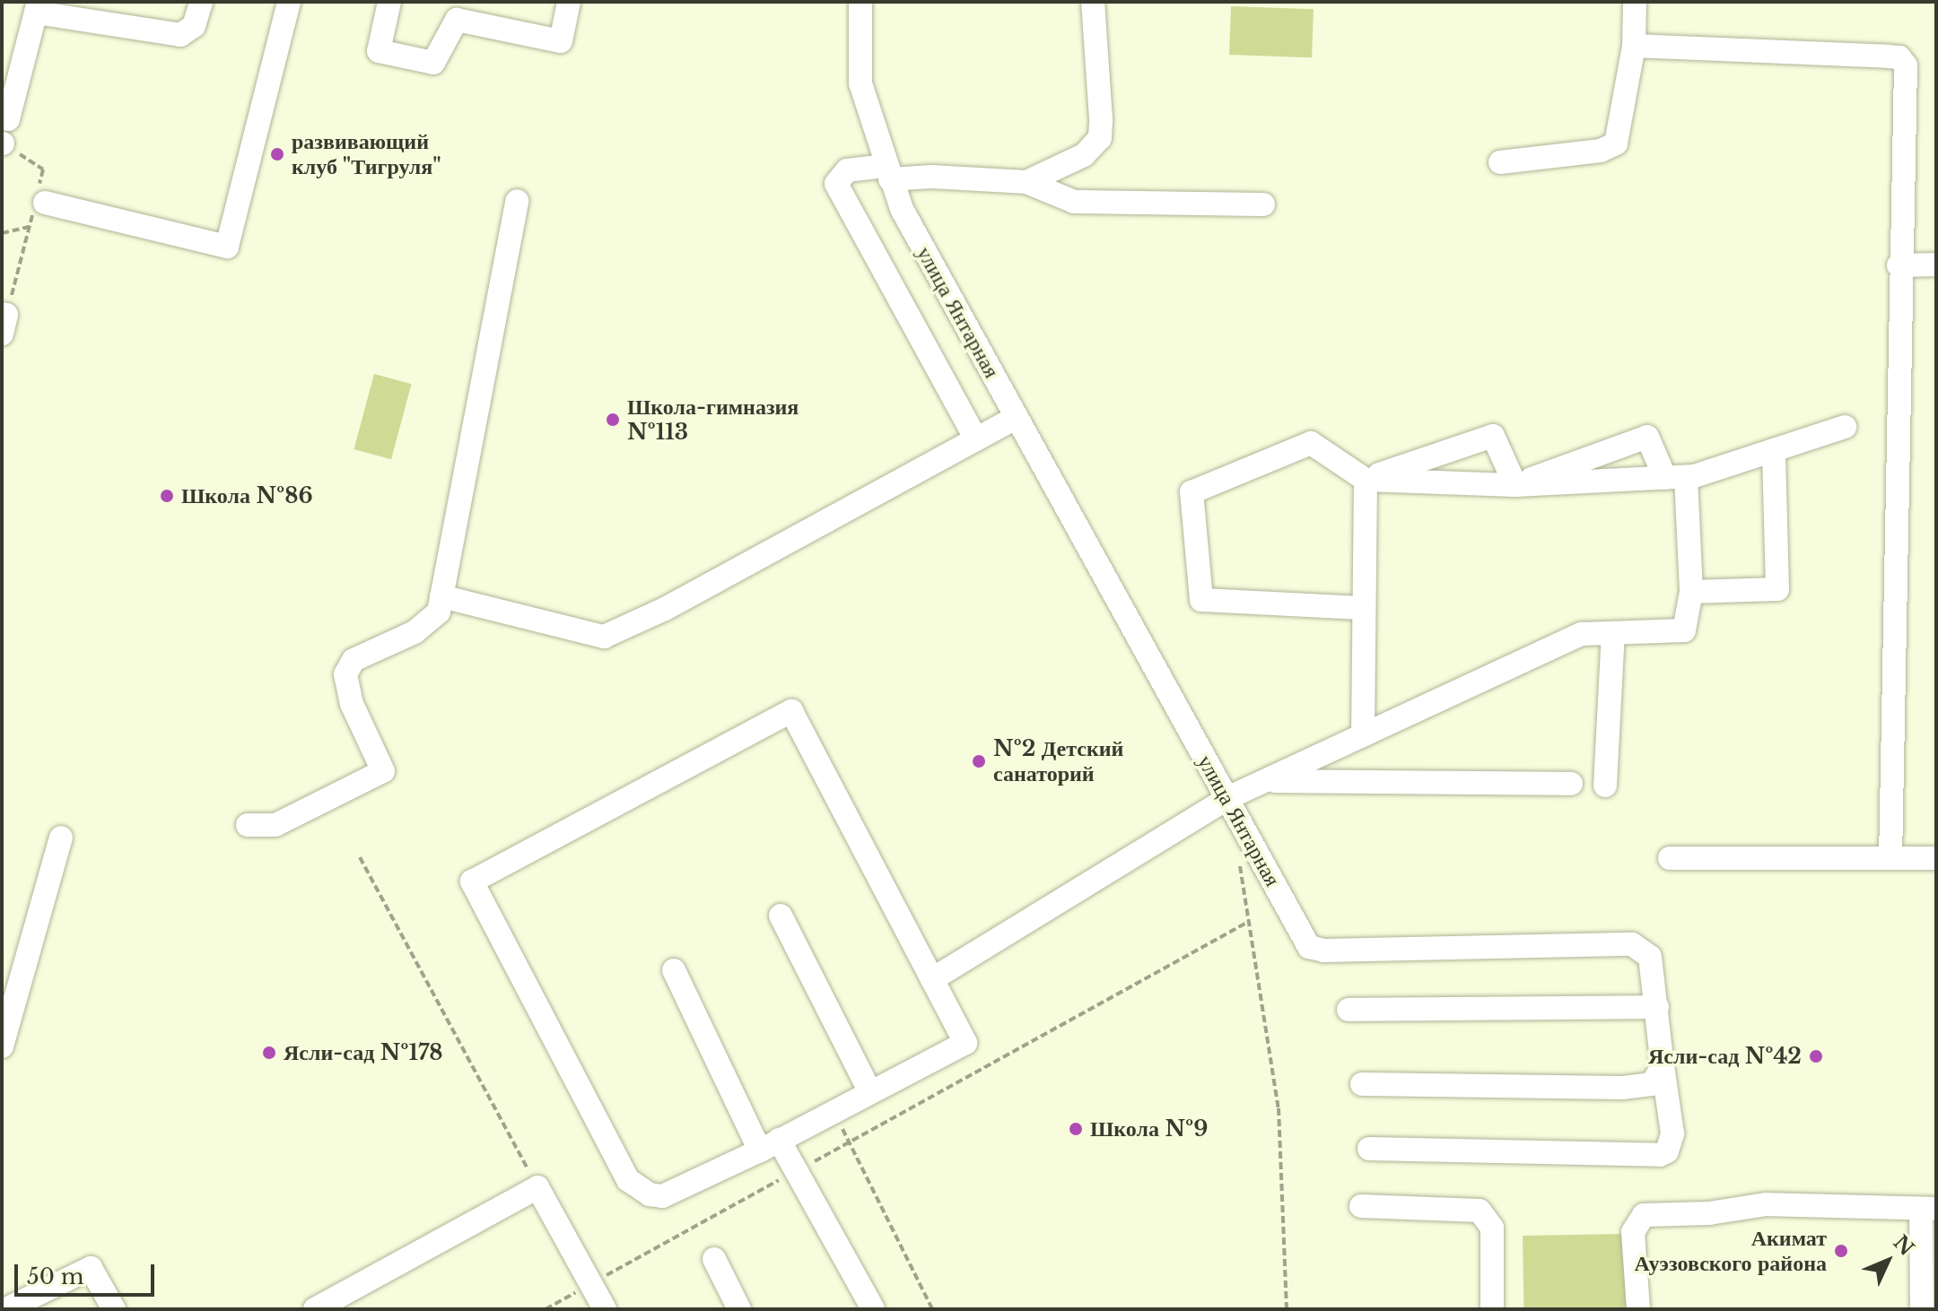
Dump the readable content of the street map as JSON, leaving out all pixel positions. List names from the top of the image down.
{
  "streets": {
    "street": ["улица Янтарная"]
  },
  "places": [
    "развивающий клуб \"Тигруля\"",
    "Школа-гимназия №113",
    "Школа №86",
    "№2 Детский санаторий",
    "Ясли-сад №178",
    "Ясли-сад №42",
    "Школа №9",
    "Акимат Ауэзовского района"
  ],
  "scale_bar": "50 m",
  "north": "top right"
}
